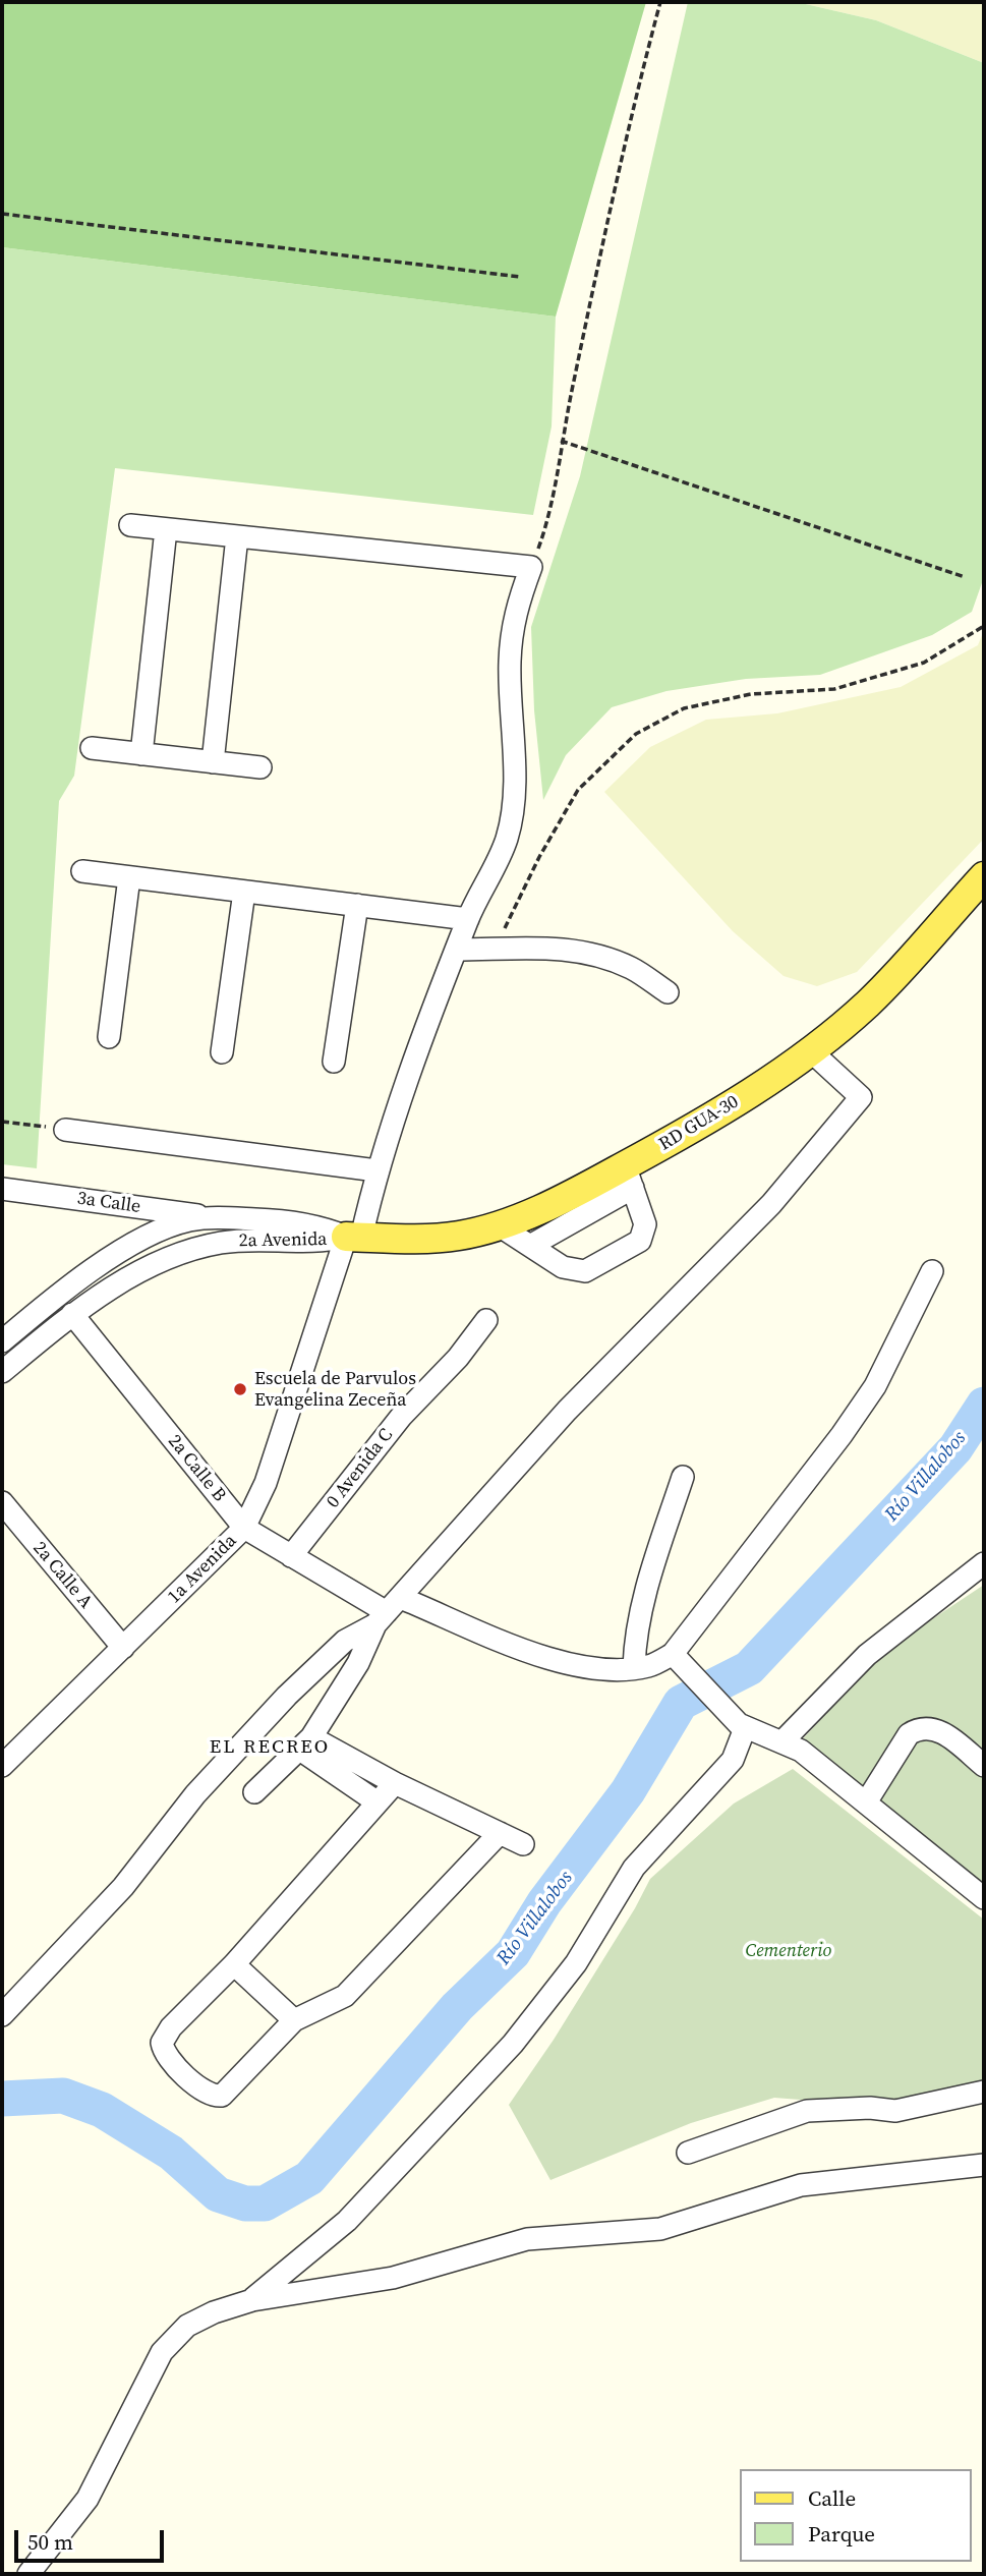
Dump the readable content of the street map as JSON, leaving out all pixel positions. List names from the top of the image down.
{
  "streets": {
    "main road": ["RD GUA-30"],
    "street": [
      "3a Calle",
      "2a Avenida",
      "2a Calle B",
      "0 Avenida C",
      "1a Avenida",
      "2a Calle A"
    ]
  },
  "crossings": [
    ["RD GUA-30", "2a Avenida"],
    ["RD GUA-30", "1a Avenida"],
    ["3a Calle", "2a Avenida"],
    ["2a Avenida", "2a Calle B"],
    ["2a Avenida", "1a Avenida"],
    ["2a Calle B", "0 Avenida C"],
    ["2a Calle B", "1a Avenida"],
    ["1a Avenida", "2a Calle A"]
  ],
  "districts": ["EL RECREO"],
  "water": ["Río Villalobos"],
  "parks": ["Cementerio"],
  "places": ["Escuela de Parvulos Evangelina Zeceña"],
  "legend": ["Calle", "Parque"],
  "scale_bar": "50 m"
}
